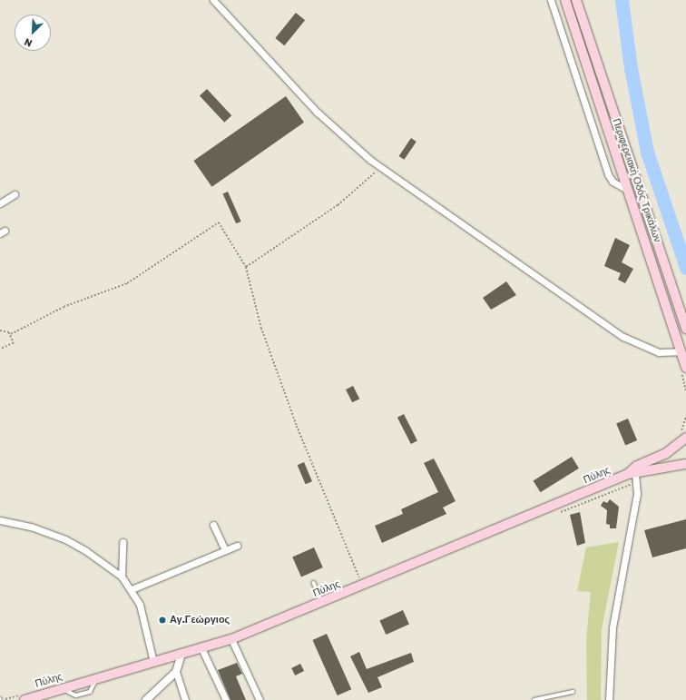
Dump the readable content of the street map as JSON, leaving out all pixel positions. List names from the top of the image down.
{
  "streets": {
    "main road": ["Περιφερειακή Οδός Τρικάλων", "Πύλης"]
  },
  "places": ["Αγ.Γεώργιος"],
  "north": "bottom left"
}
